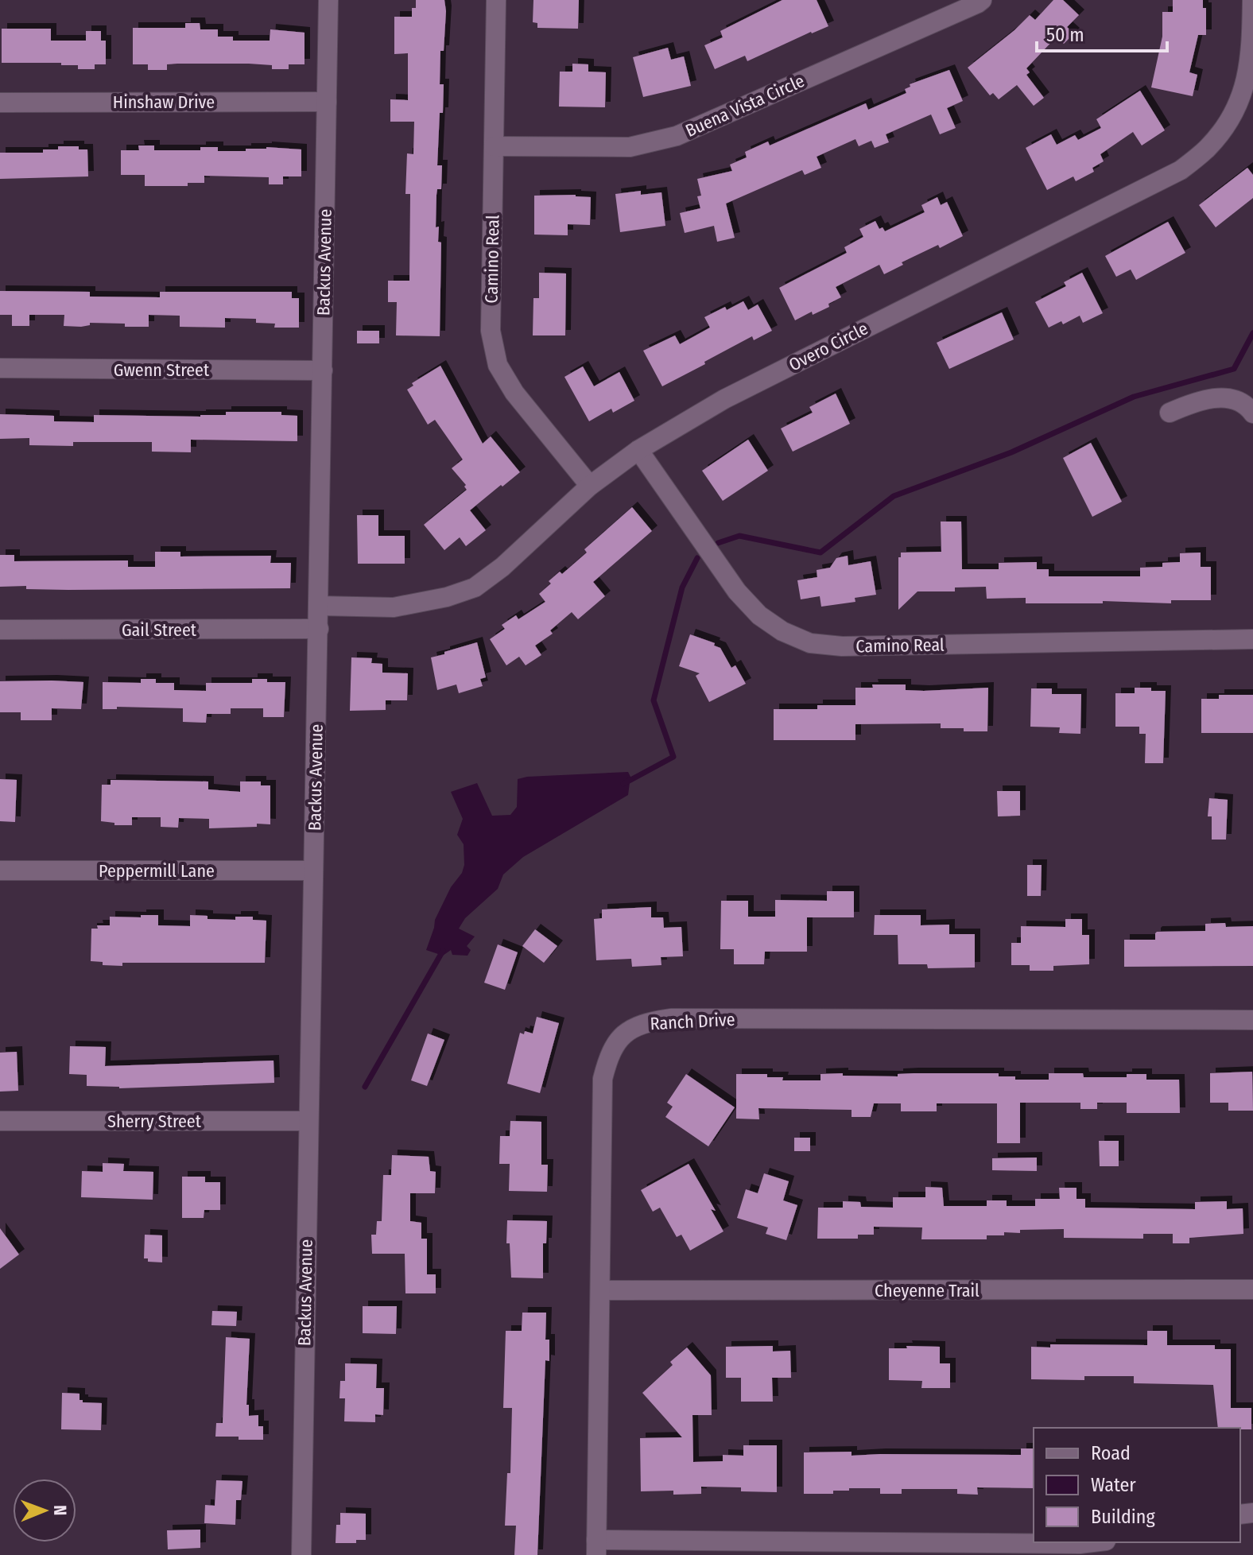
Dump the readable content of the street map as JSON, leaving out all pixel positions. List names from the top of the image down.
{
  "streets": {
    "street": [
      "Hinshaw Drive",
      "Buena Vista Circle",
      "Camino Real",
      "Backus Avenue",
      "Overo Circle",
      "Gwenn Street",
      "Gail Street",
      "Peppermill Lane",
      "Ranch Drive",
      "Sherry Street",
      "Cheyenne Trail"
    ]
  },
  "crossings": [
    ["Hinshaw Drive", "Backus Avenue"],
    ["Buena Vista Circle", "Camino Real"],
    ["Camino Real", "Overo Circle"],
    ["Backus Avenue", "Overo Circle"],
    ["Backus Avenue", "Gwenn Street"],
    ["Backus Avenue", "Gail Street"],
    ["Backus Avenue", "Peppermill Lane"],
    ["Backus Avenue", "Sherry Street"],
    ["Ranch Drive", "Cheyenne Trail"]
  ],
  "legend": ["Road", "Water", "Building"],
  "scale_bar": "50 m",
  "north": "right"
}
